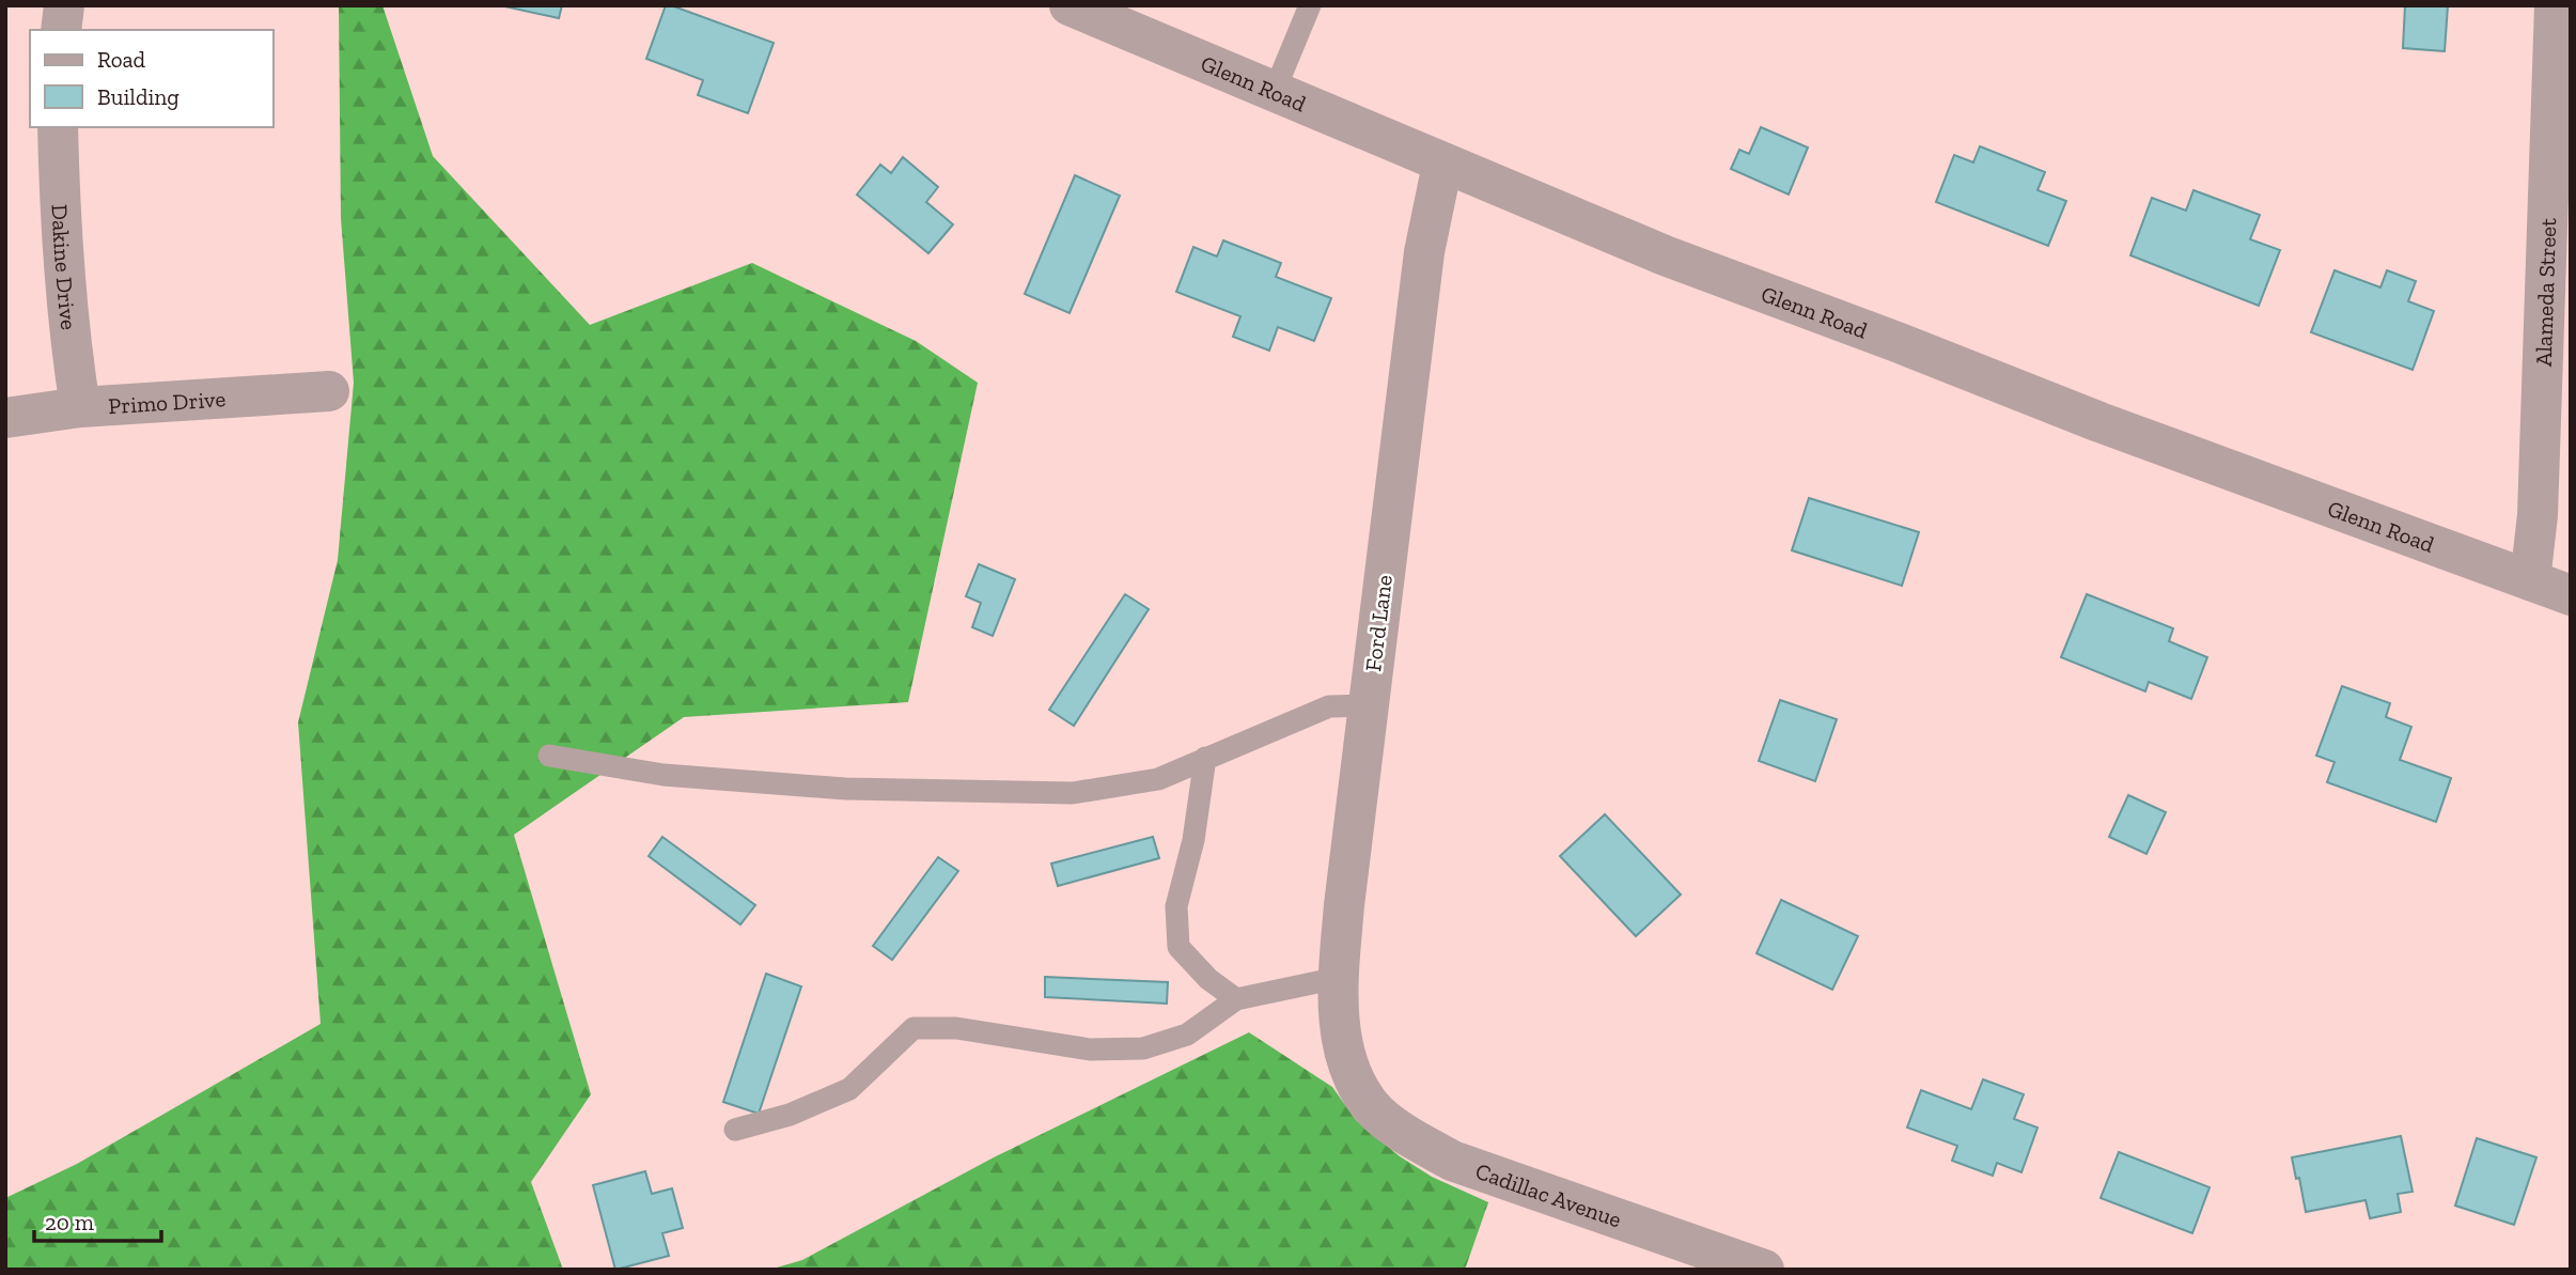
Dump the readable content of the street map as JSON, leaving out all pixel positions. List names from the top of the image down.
{
  "streets": {
    "street": [
      "Glenn Road",
      "Dakine Drive",
      "Alameda Street",
      "Primo Drive",
      "Ford Lane",
      "Cadillac Avenue"
    ]
  },
  "crossings": [
    ["Glenn Road", "Alameda Street"],
    ["Glenn Road", "Ford Lane"],
    ["Dakine Drive", "Primo Drive"],
    ["Ford Lane", "Cadillac Avenue"]
  ],
  "legend": ["Road", "Building"],
  "scale_bar": "20 m"
}
